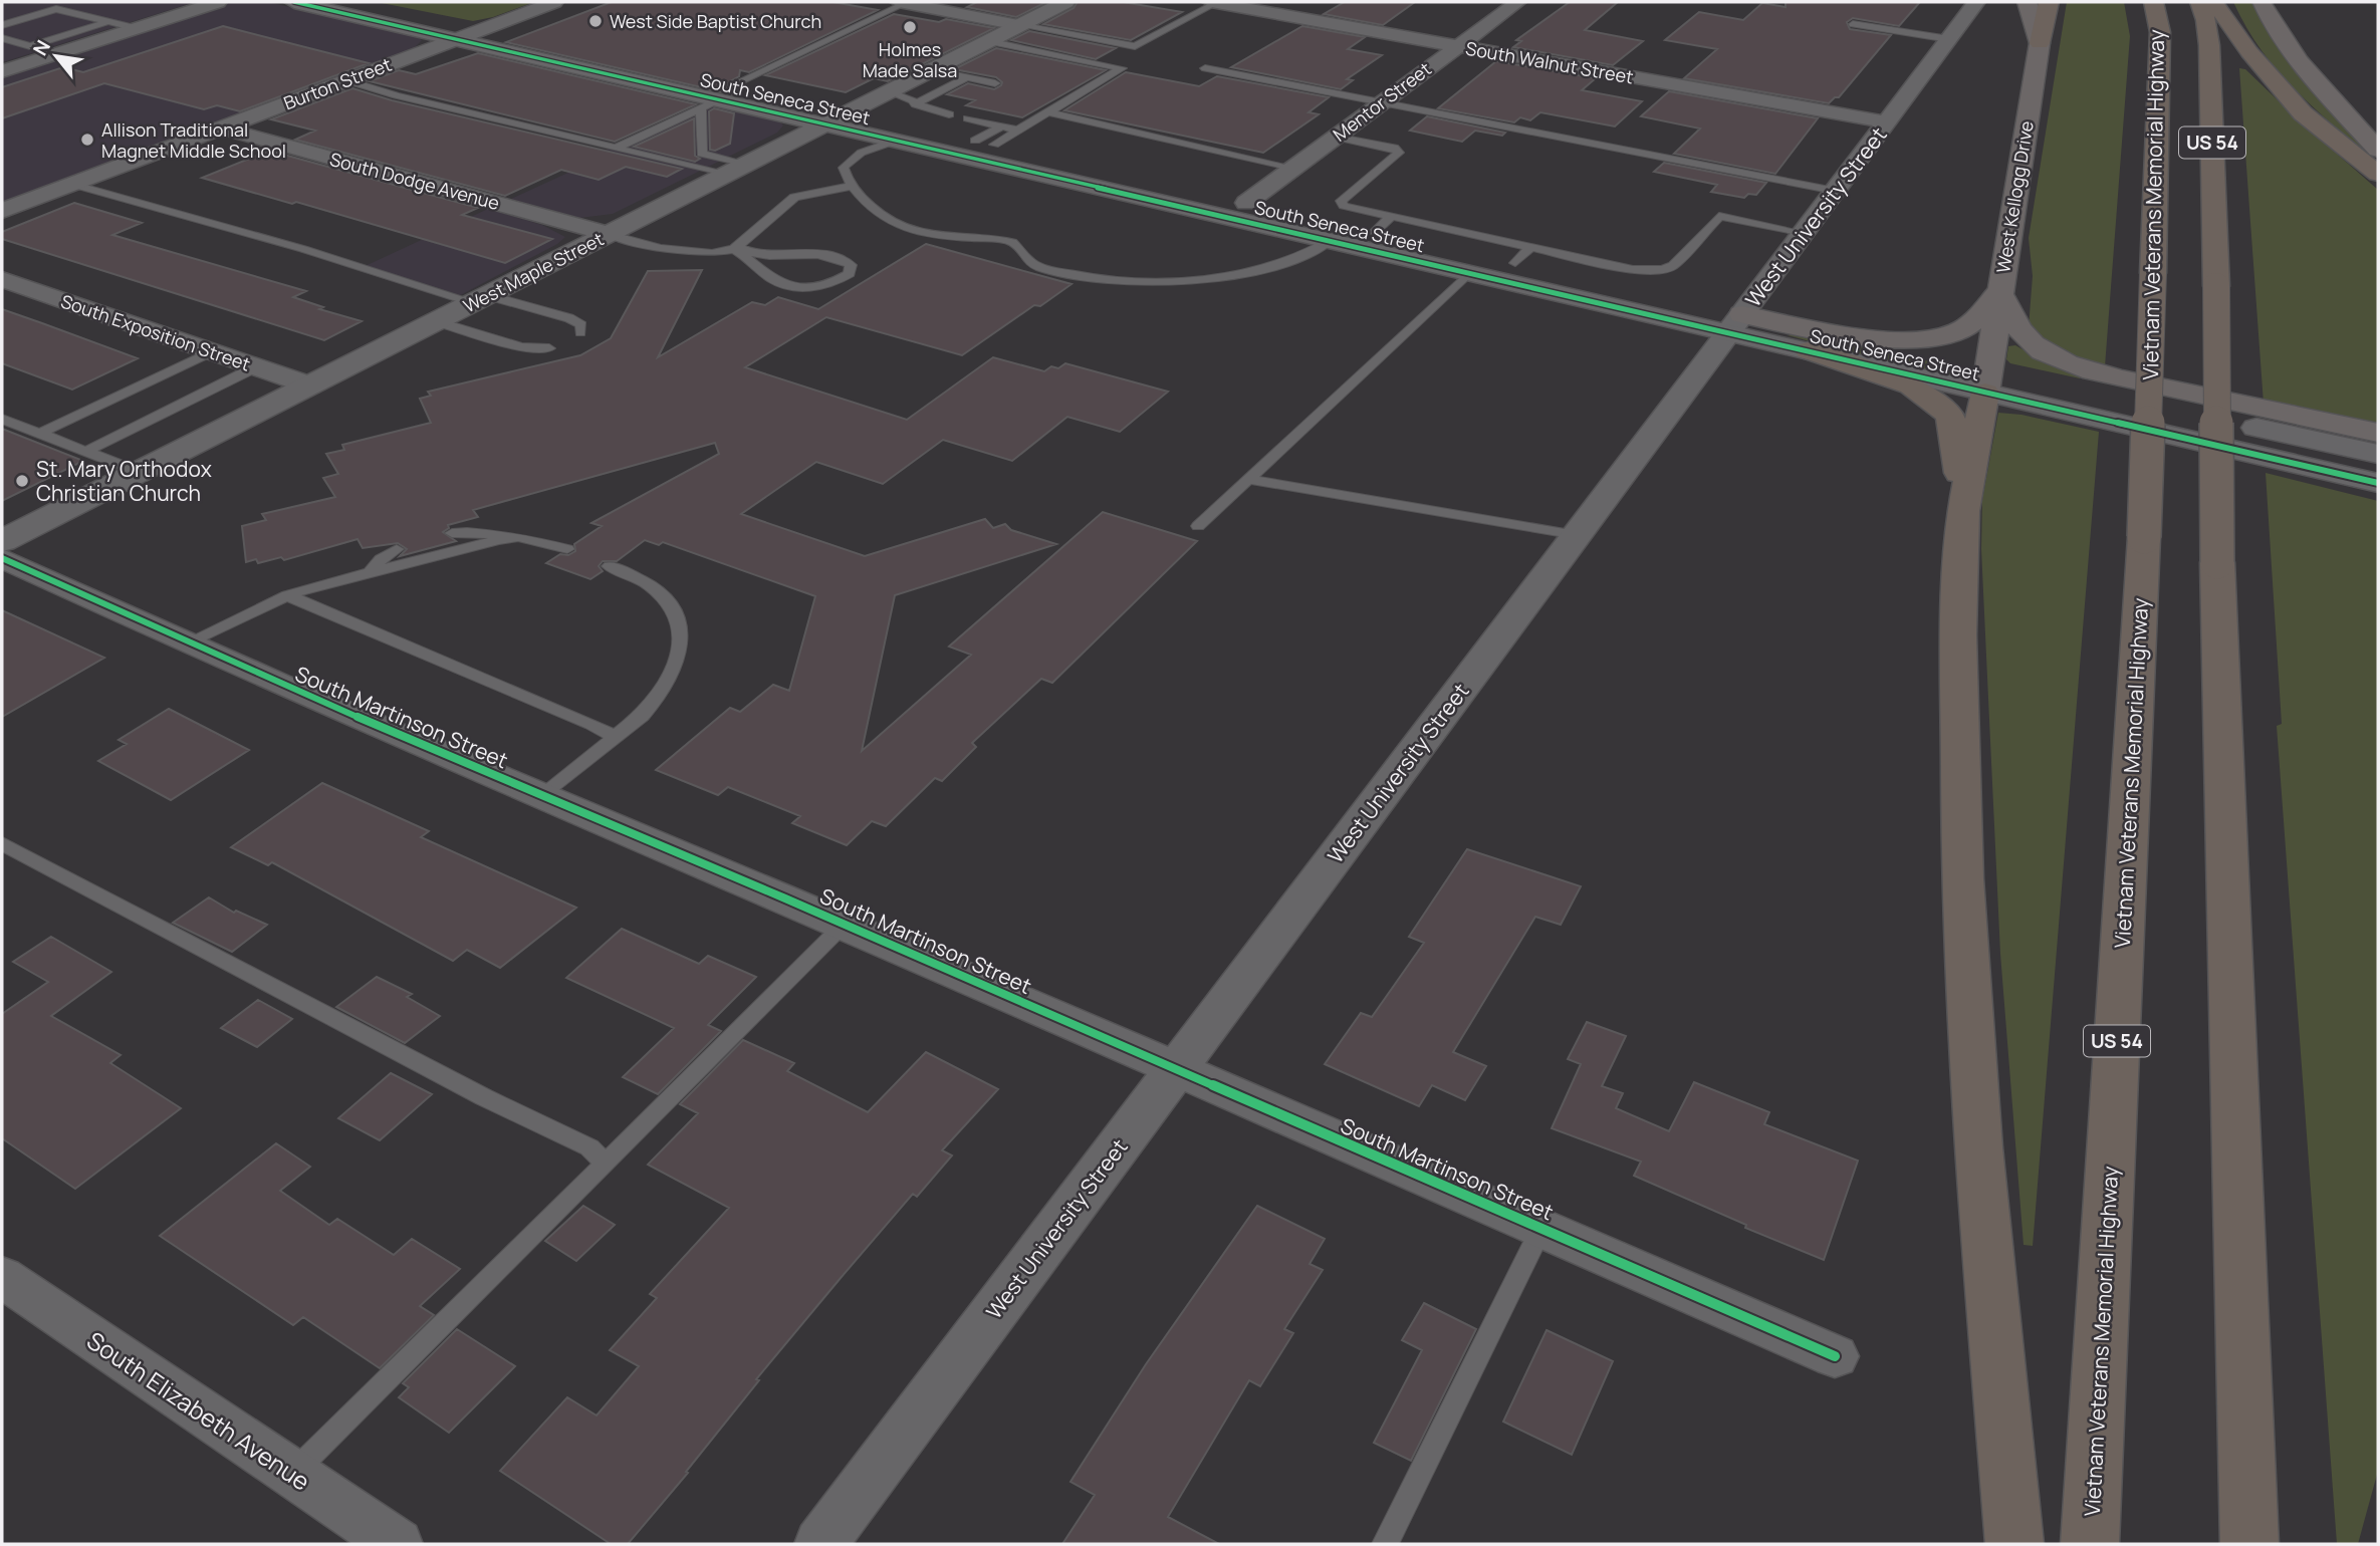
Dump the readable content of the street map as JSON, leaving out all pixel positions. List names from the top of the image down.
{
  "streets": {
    "highway": ["US 54", "Vietnam Veterans Memorial Highway"],
    "main road": ["West Kellogg Drive"],
    "street": [
      "South Walnut Street",
      "Burton Street",
      "South Seneca Street",
      "Mentor Street",
      "South Dodge Avenue",
      "West University Street",
      "West Maple Street",
      "South Exposition Street",
      "South Martinson Street",
      "South Elizabeth Avenue"
    ]
  },
  "crossings": [
    ["South Walnut Street", "Mentor Street"],
    ["South Walnut Street", "West University Street"],
    ["Burton Street", "South Seneca Street"],
    ["Burton Street", "South Dodge Avenue"],
    ["South Seneca Street", "Mentor Street"],
    ["South Seneca Street", "West Kellogg Drive"],
    ["South Seneca Street", "West University Street"],
    ["South Seneca Street", "West Maple Street"],
    ["South Dodge Avenue", "West Maple Street"],
    ["West University Street", "South Martinson Street"],
    ["West Maple Street", "South Exposition Street"]
  ],
  "places": [
    "West Side Baptist Church",
    "Holmes Made Salsa",
    "Allison Traditional Magnet Middle School",
    "St. Mary Orthodox Christian Church"
  ],
  "north": "top left"
}
